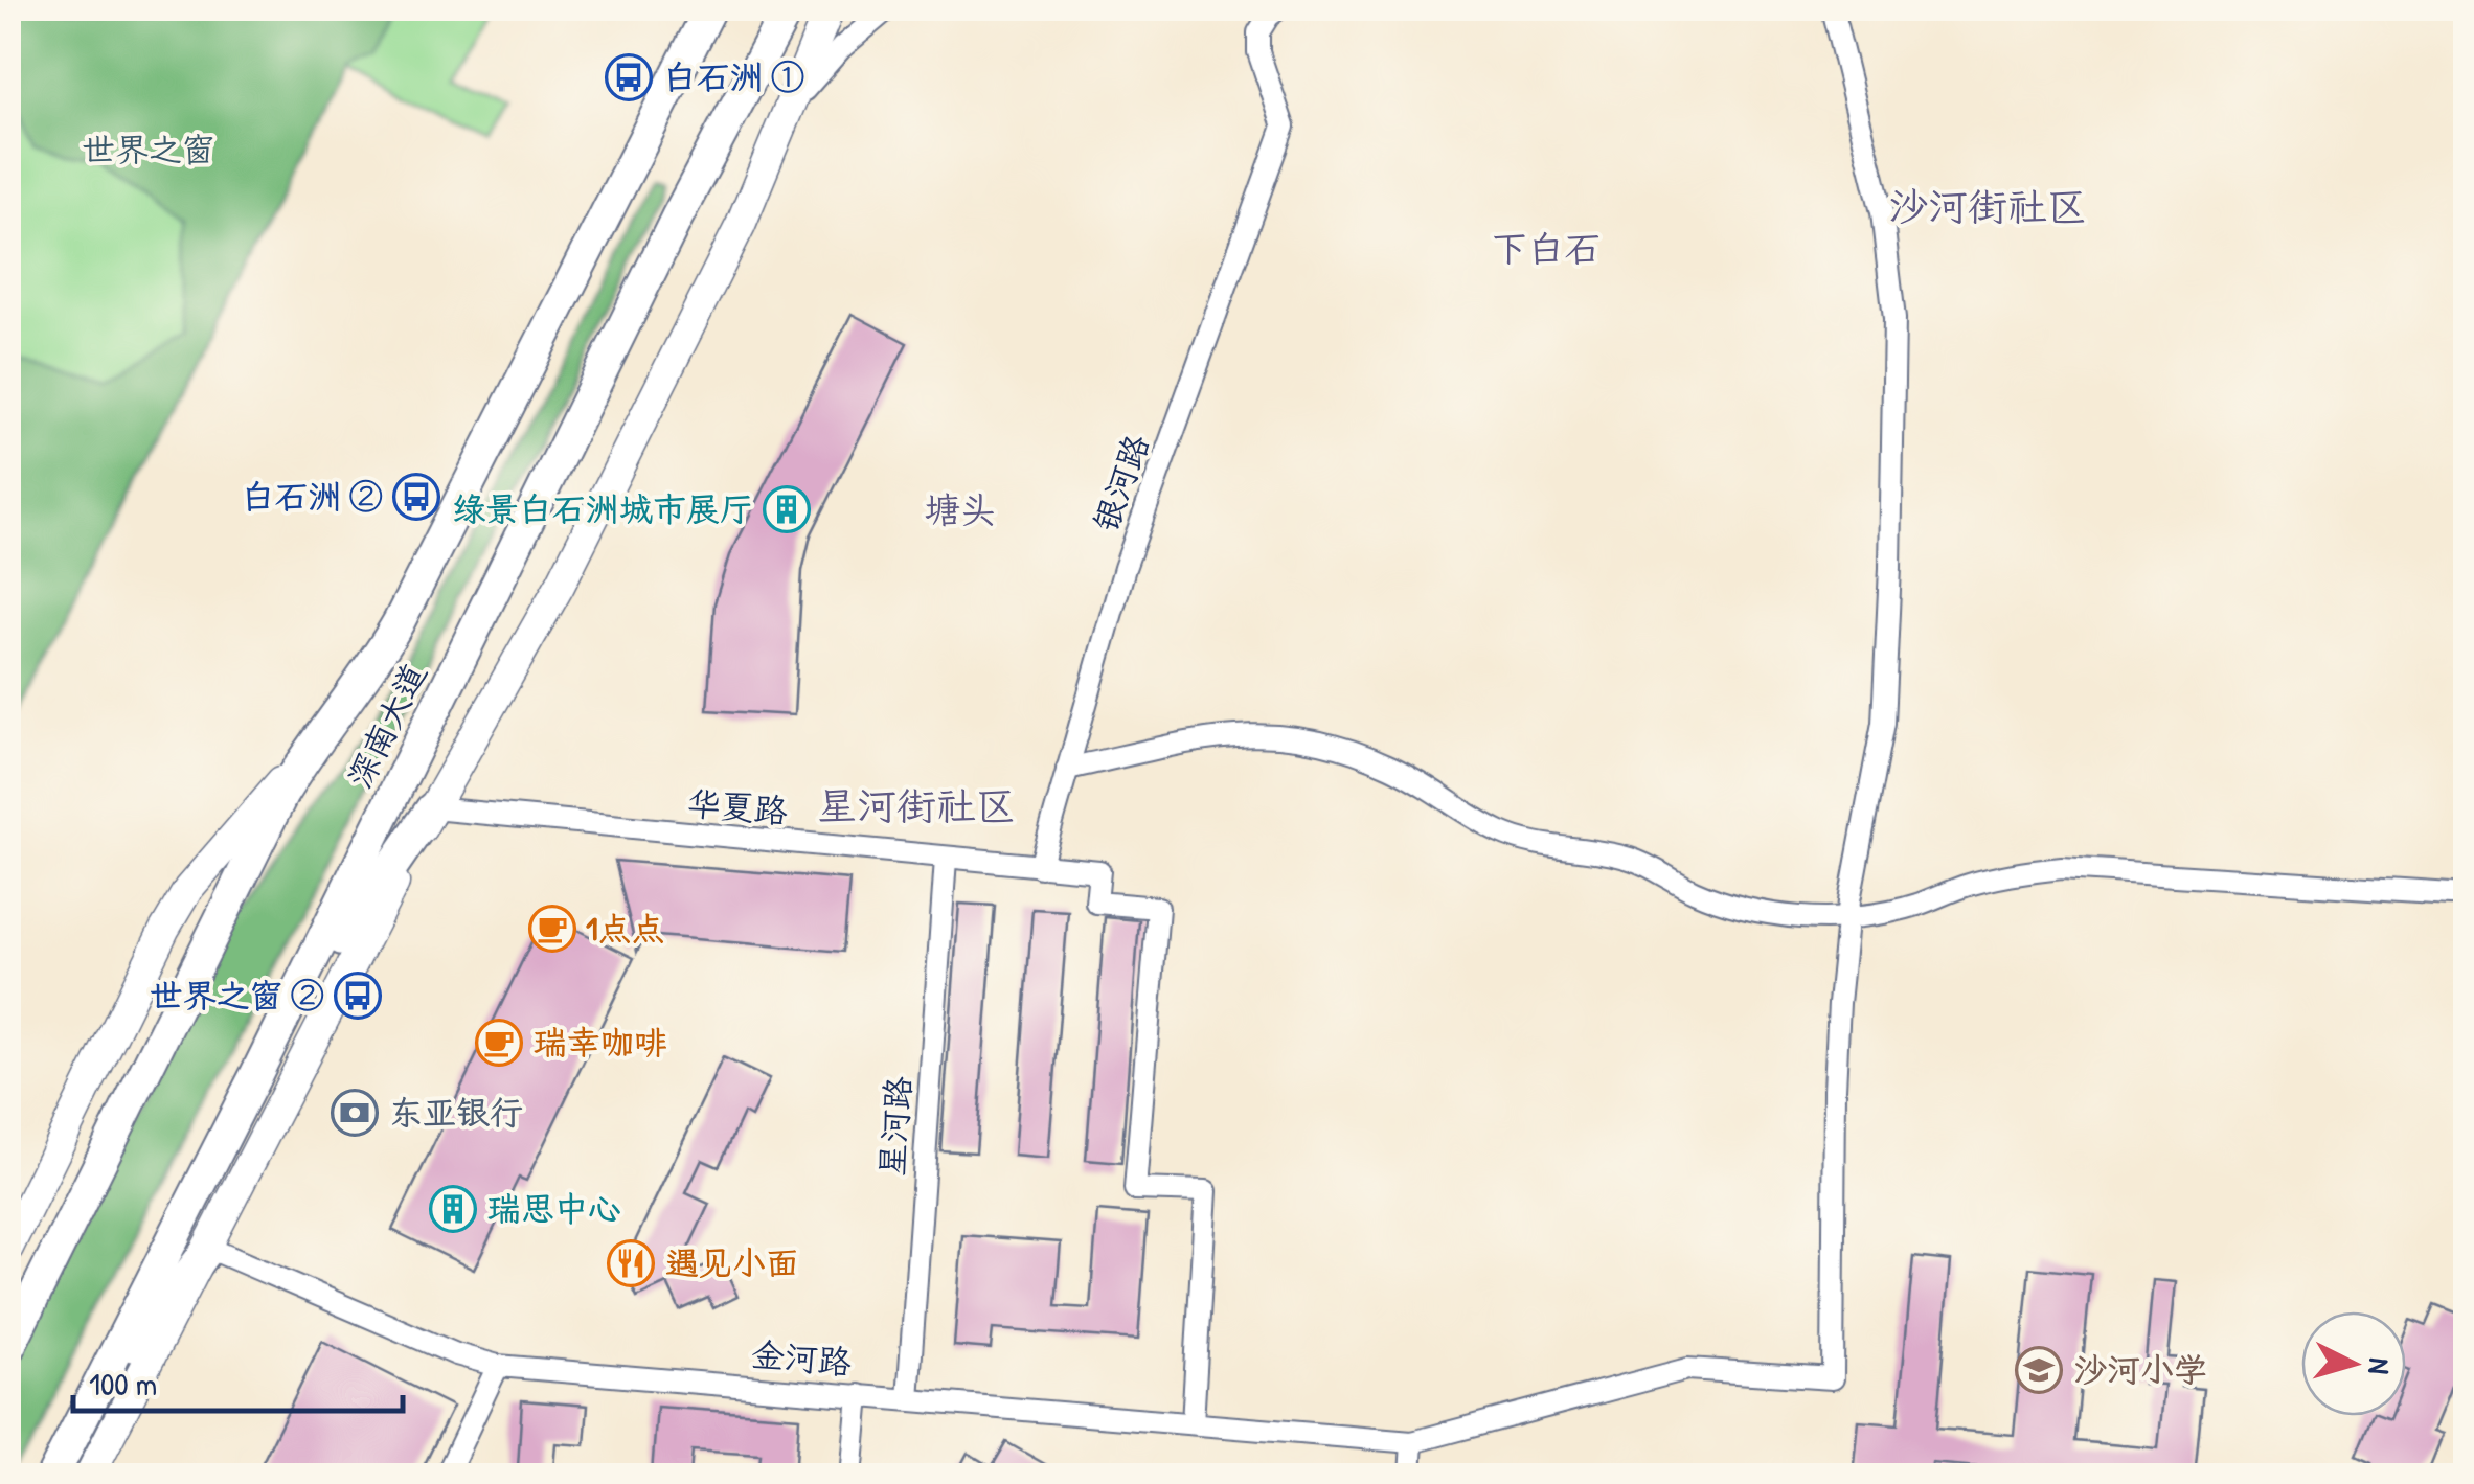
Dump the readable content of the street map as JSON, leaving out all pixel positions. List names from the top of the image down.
{
  "streets": {
    "main road": ["深南大道"],
    "street": [
      "银河路",
      "华夏路",
      "星河路",
      "金河路"
    ]
  },
  "crossings": [
    ["银河路", "华夏路"],
    ["华夏路", "星河路"],
    ["华夏路", "金河路"],
    ["星河路", "金河路"]
  ],
  "districts": [
    "沙河街社区",
    "下白石",
    "塘头",
    "星河街社区"
  ],
  "parks": ["世界之窗"],
  "places": {
    "bus stop": ["白石洲 ①", "白石洲 ②", "世界之窗 ②"],
    "building": ["绿景白石洲城市展厅", "瑞思中心"],
    "cafe": ["1点点", "瑞幸咖啡"],
    "bank": ["东亚银行"],
    "restaurant": ["遇见小面"],
    "school or university": ["沙河小学"]
  },
  "scale_bar": "100 m",
  "north": "right"
}
